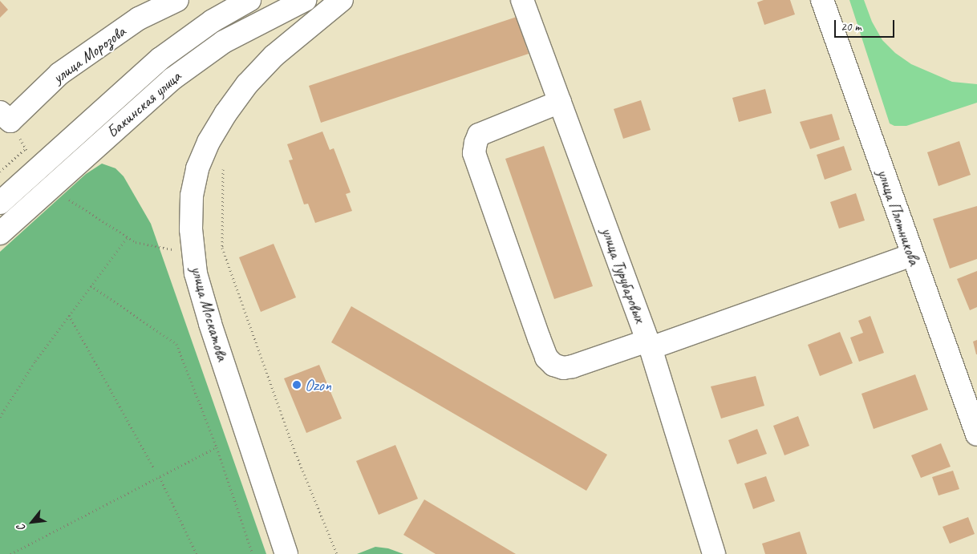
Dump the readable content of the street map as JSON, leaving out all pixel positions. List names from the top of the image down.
{
  "streets": {
    "street": [
      "улица Морозова",
      "Бакинская улица",
      "улица Плотникова",
      "улица Турубаровых",
      "улица Москатова"
    ]
  },
  "places": ["Ozon"],
  "scale_bar": "20 m",
  "north": "bottom left"
}
